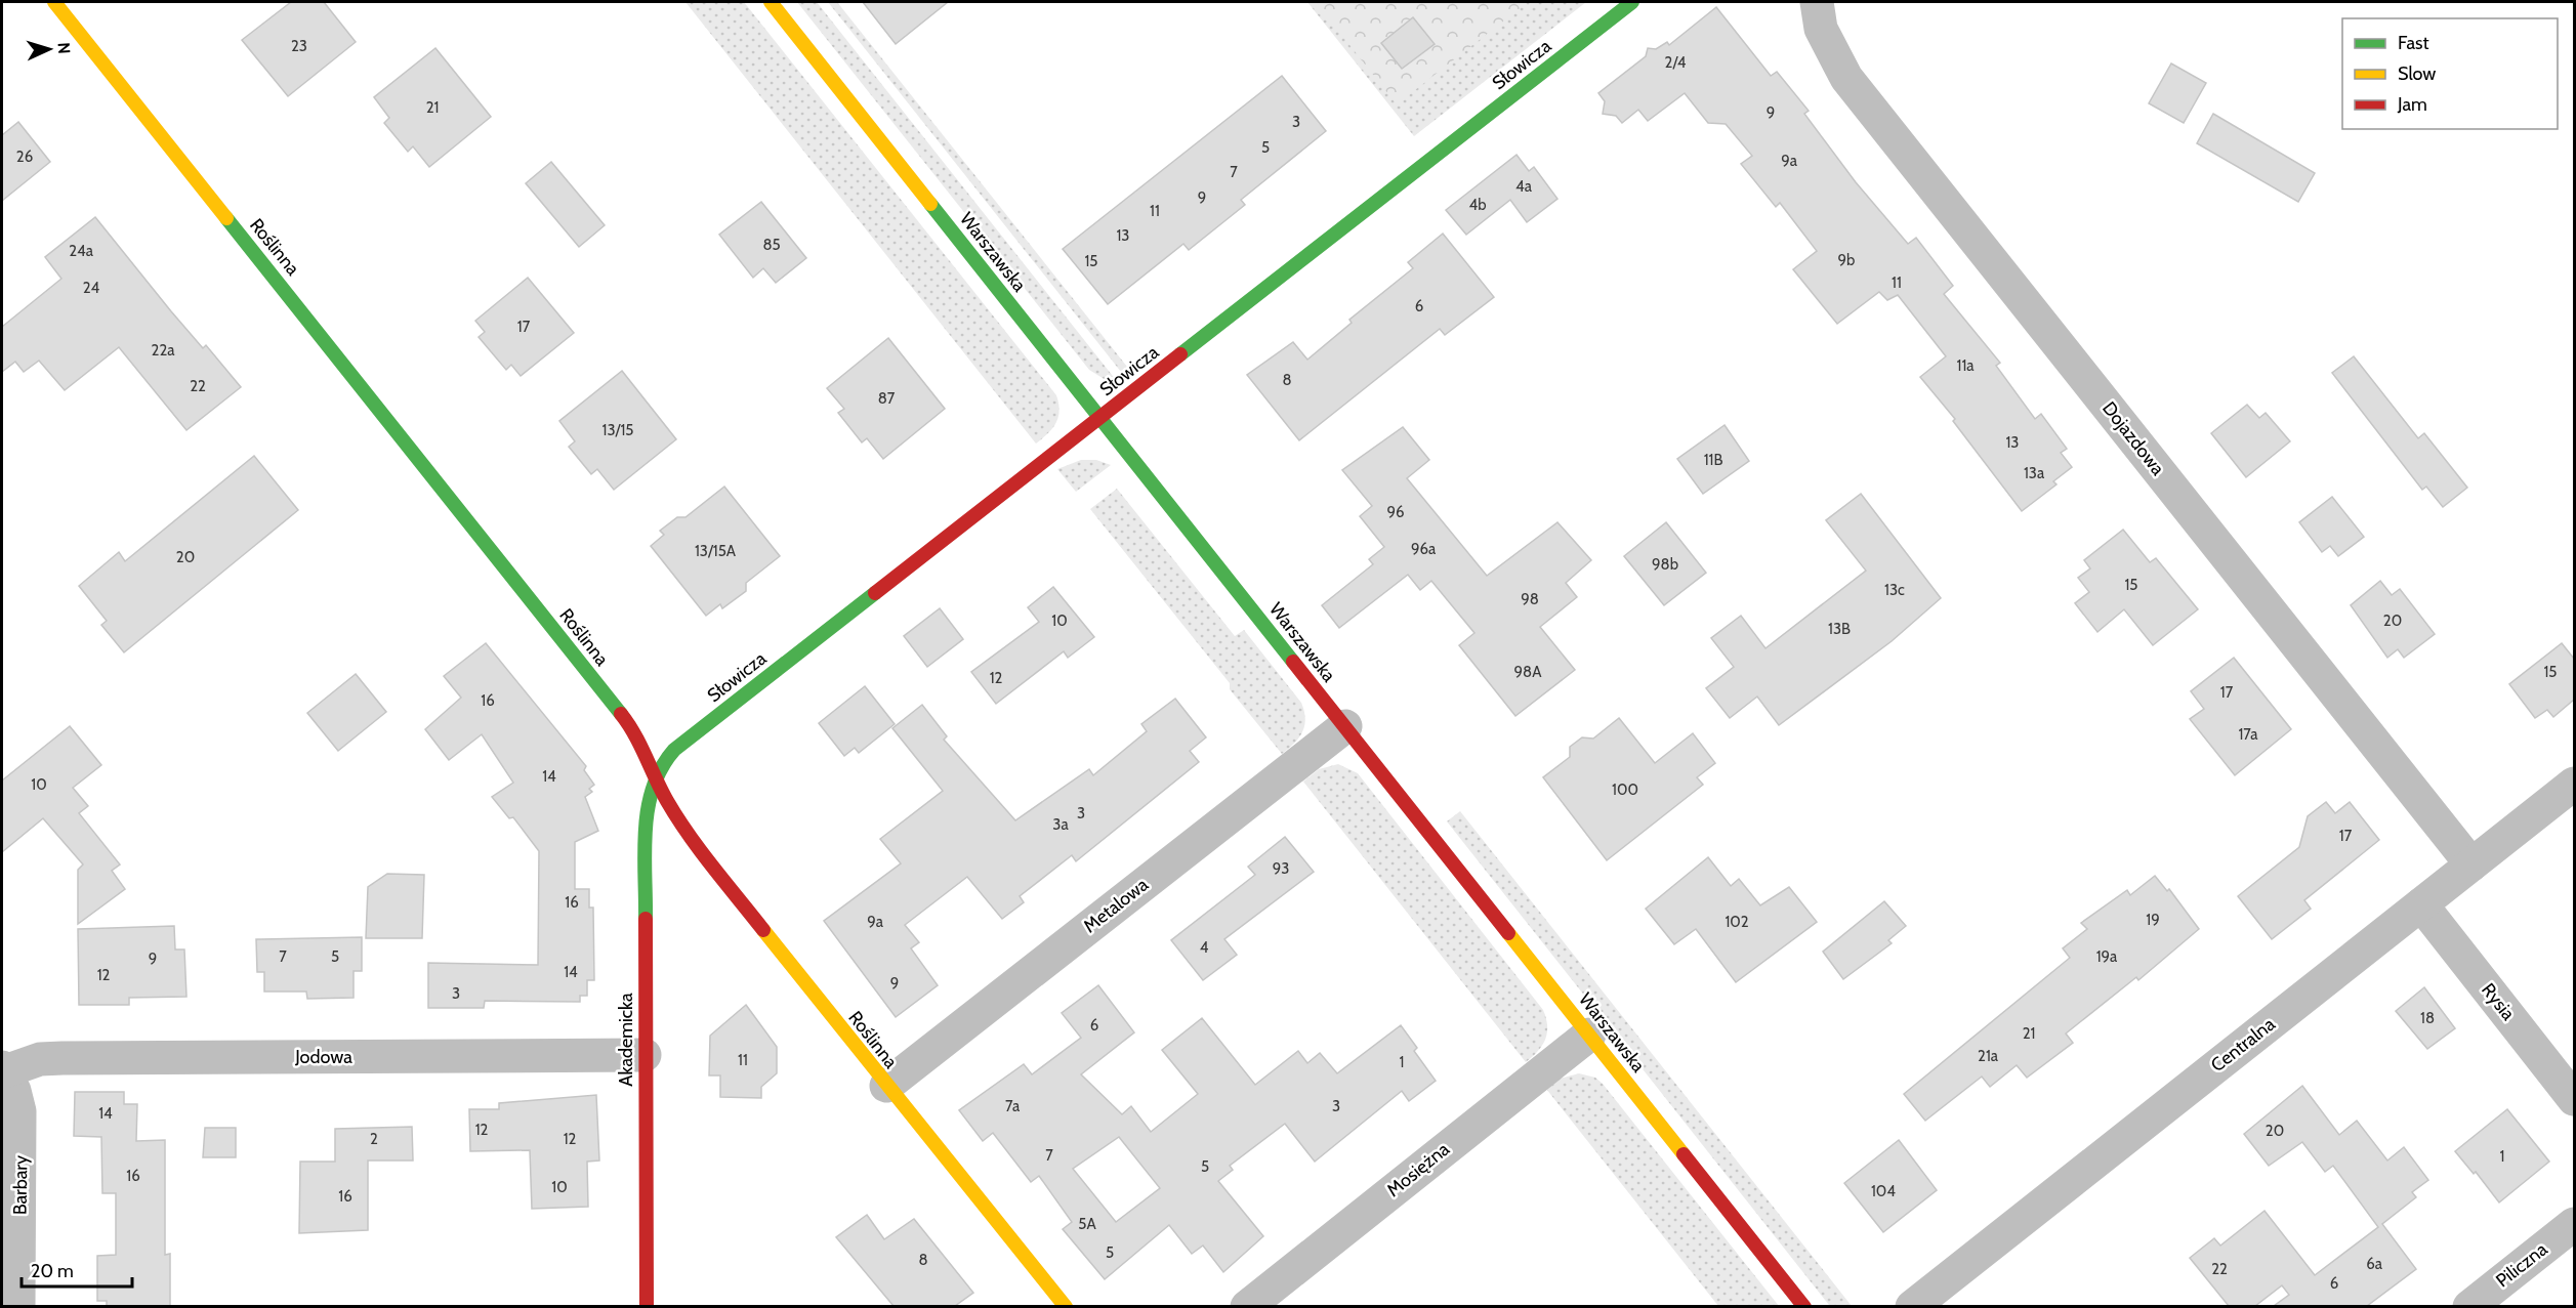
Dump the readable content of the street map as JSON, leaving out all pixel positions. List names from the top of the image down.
{
  "streets": {
    "street": [
      "Słowicza",
      "Roślinna",
      "Warszawska",
      "Dojazdowa",
      "Metalowa",
      "Rysia",
      "Akademicka",
      "Centralna",
      "Jodowa",
      "Mosiężna",
      "Barbary",
      "Piliczna"
    ]
  },
  "crossings": [
    ["Słowicza", "Roślinna"],
    ["Słowicza", "Warszawska"],
    ["Słowicza", "Akademicka"],
    ["Roślinna", "Metalowa"],
    ["Roślinna", "Akademicka"],
    ["Warszawska", "Metalowa"],
    ["Warszawska", "Mosiężna"],
    ["Dojazdowa", "Centralna"],
    ["Rysia", "Centralna"],
    ["Akademicka", "Jodowa"],
    ["Jodowa", "Barbary"]
  ],
  "house_numbers": [
    "23",
    "2/4",
    "21",
    "9",
    "3",
    "5",
    "26",
    "9a",
    "7",
    "4a",
    "9",
    "4b",
    "11",
    "13",
    "85",
    "24a",
    "9b",
    "15",
    "11",
    "24",
    "6",
    "17",
    "22a",
    "11a",
    "8",
    "22",
    "87",
    "13/15",
    "13",
    "11B",
    "13a",
    "96",
    "96a",
    "13/15A",
    "20",
    "98b",
    "15",
    "13c",
    "98",
    "10",
    "20",
    "13B",
    "98A",
    "15",
    "12",
    "17",
    "16",
    "17a",
    "14",
    "10",
    "100",
    "3",
    "3a",
    "17",
    "93",
    "16",
    "19",
    "9a",
    "102",
    "4",
    "7",
    "5",
    "19a",
    "9",
    "14",
    "12",
    "9",
    "3",
    "18",
    "6",
    "21",
    "21a",
    "11",
    "1",
    "7a",
    "3",
    "14",
    "12",
    "20",
    "2",
    "12",
    "7",
    "1",
    "5",
    "16",
    "10",
    "104",
    "16",
    "5A",
    "5",
    "8",
    "6a",
    "22",
    "6"
  ],
  "legend": ["Fast", "Slow", "Jam"],
  "scale_bar": "20 m",
  "north": "right"
}
